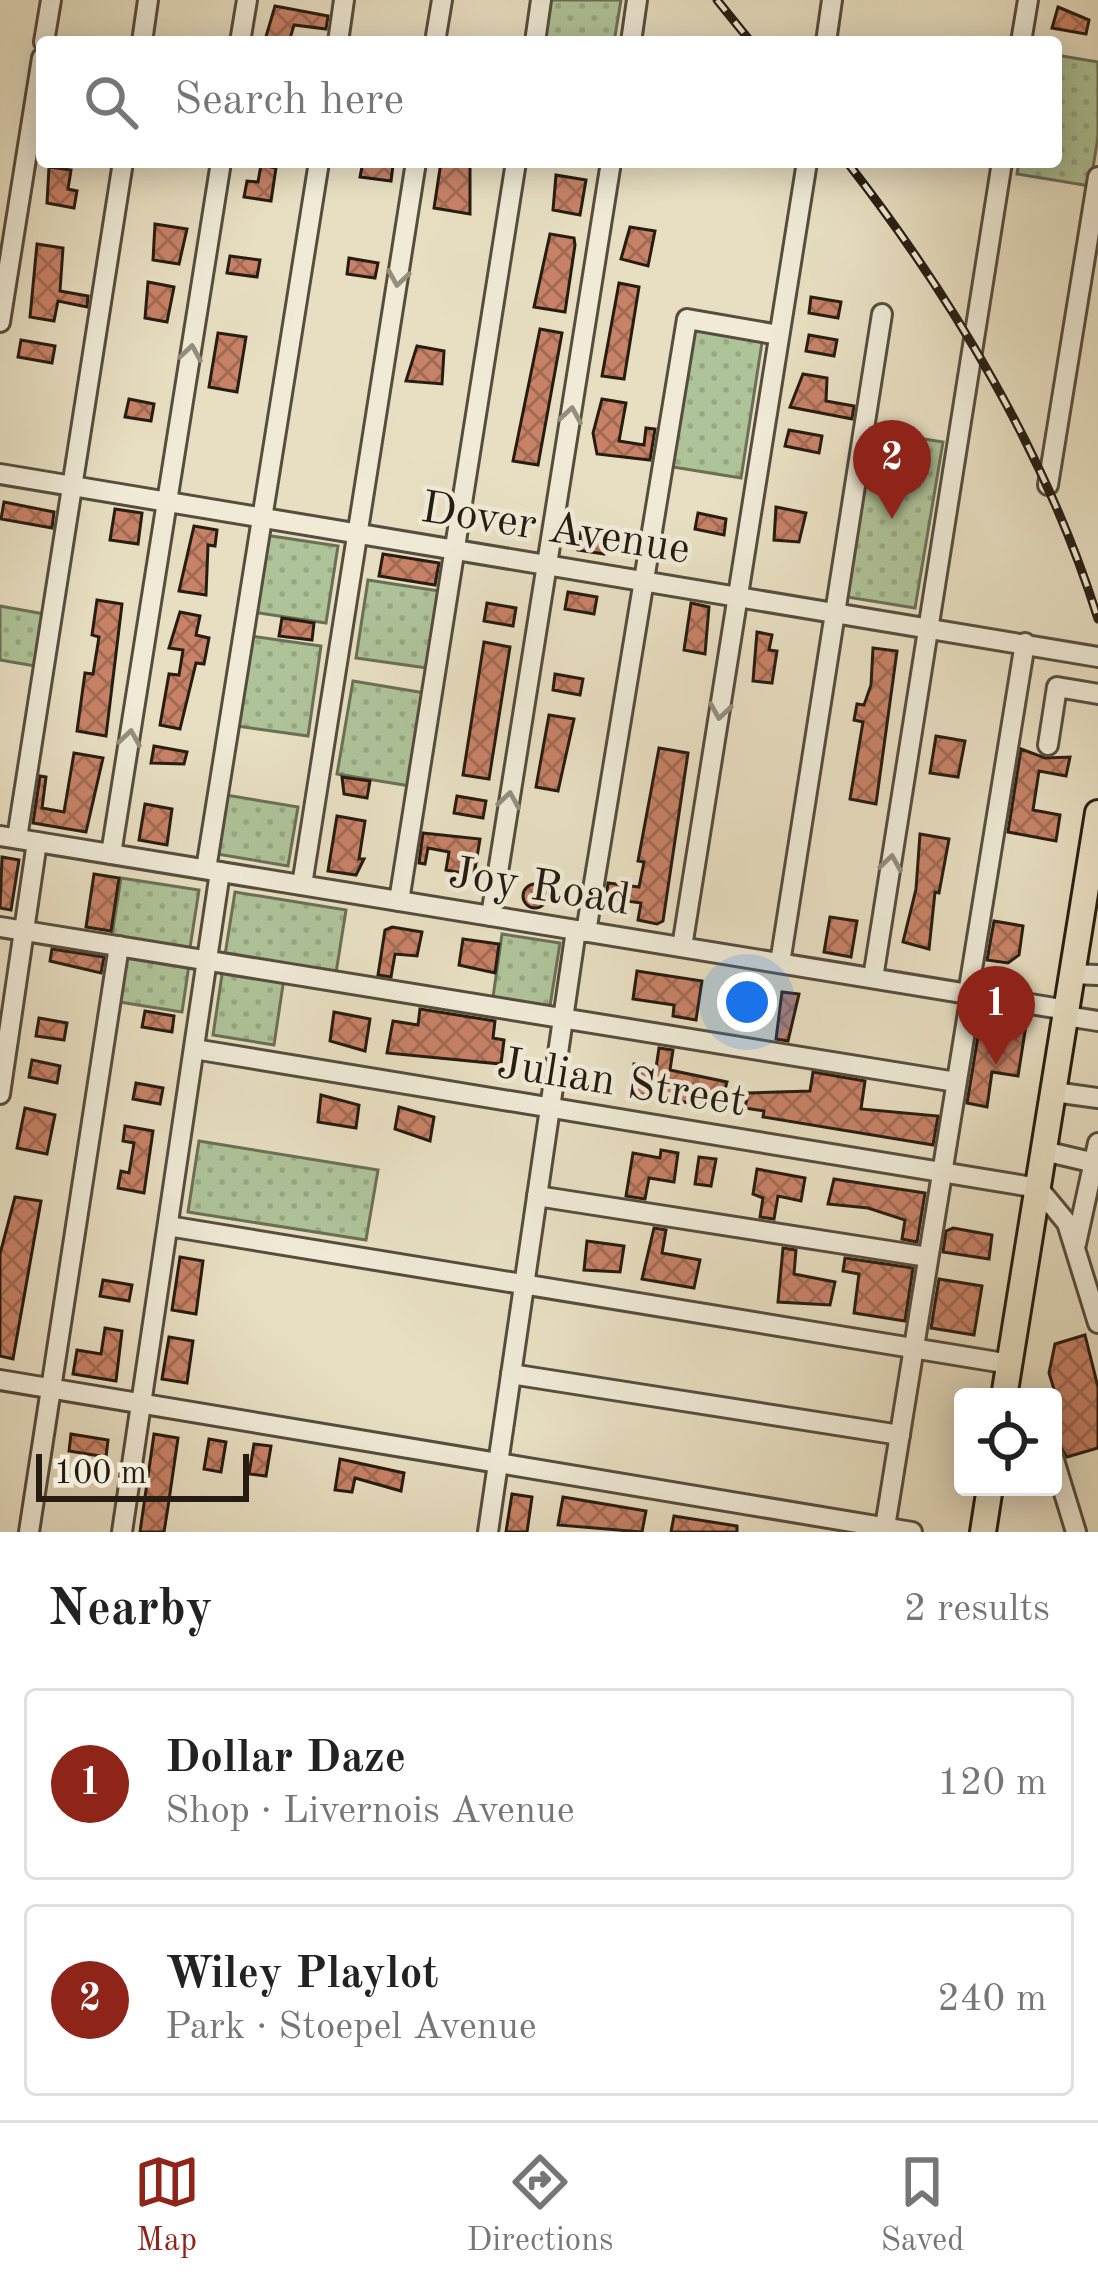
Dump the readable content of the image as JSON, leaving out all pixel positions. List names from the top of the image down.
{
  "streets": {
    "street": ["Dover Avenue", "Joy Road", "Julian Street"]
  },
  "scale_bar": "100 m",
  "page": {
    "search": "Search here",
    "pins": ["2", "1"],
    "scale": "100 m",
    "heading": ["Nearby", "2 results"],
    "list": [
      {
        "mark": "1",
        "name": "Dollar Daze",
        "note": "Shop · Livernois Avenue",
        "value": "120 m"
      },
      {
        "mark": "2",
        "name": "Wiley Playlot",
        "note": "Park · Stoepel Avenue",
        "value": "240 m"
      }
    ],
    "nav": ["Map", "Directions", "Saved"]
  }
}
